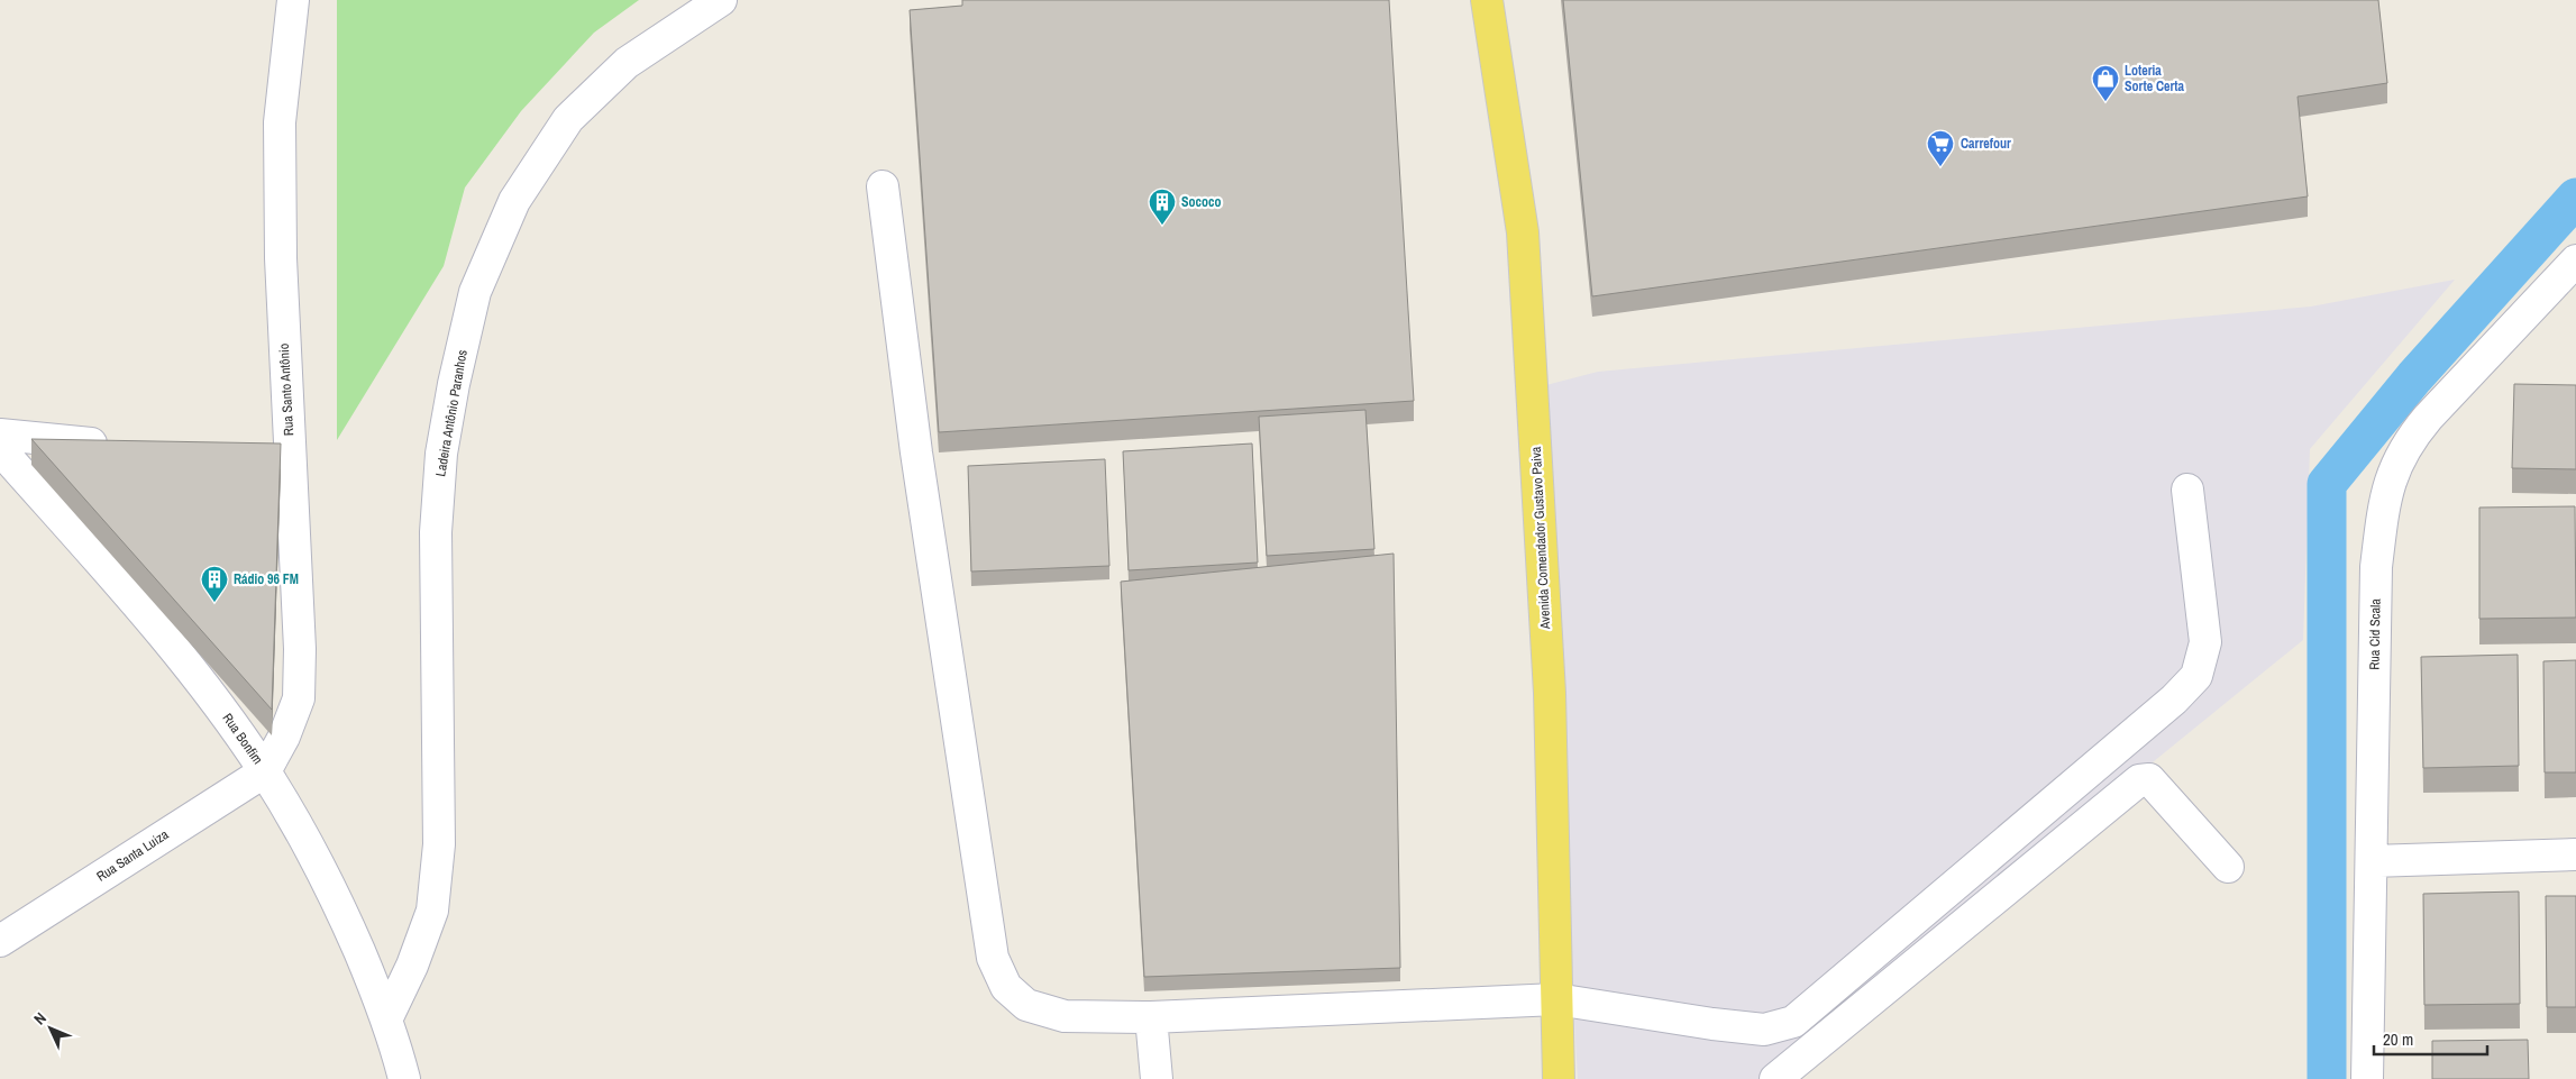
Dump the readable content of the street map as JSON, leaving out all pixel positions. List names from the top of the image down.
{
  "streets": {
    "main road": ["Avenida Comendador Gustavo Paiva"],
    "street": [
      "Rua Santo Antônio",
      "Ladeira Antônio Paranhos",
      "Rua Cid Scala",
      "Rua Bonfim",
      "Rua Santa Luiza"
    ]
  },
  "crossings": [
    ["Rua Santo Antônio", "Rua Bonfim"],
    ["Rua Santo Antônio", "Rua Santa Luiza"],
    ["Ladeira Antônio Paranhos", "Rua Bonfim"],
    ["Rua Bonfim", "Rua Santa Luiza"]
  ],
  "places": {
    "shop": ["Loteria Sorte Certa"],
    "supermarket": ["Carrefour"],
    "building": ["Sococo", "Rádio 96 FM"]
  },
  "scale_bar": "20 m",
  "north": "top left"
}
